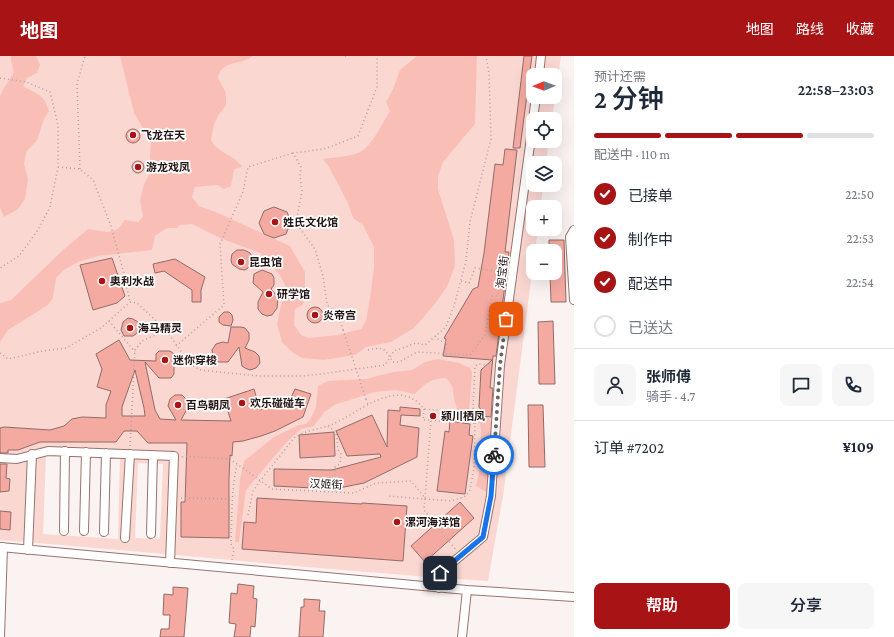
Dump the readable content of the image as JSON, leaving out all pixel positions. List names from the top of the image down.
{
  "streets": {
    "street": ["淘宝街"],
    "path": ["汉姬街"]
  },
  "places": [
    "飞龙在天",
    "游龙戏凤",
    "姓氏文化馆",
    "昆虫馆",
    "奥利水战",
    "研学馆",
    "炎帝宫",
    "海马精灵",
    "迷你穿梭",
    "欢乐碰碰车",
    "百鸟朝凤",
    "颍川栖凤",
    "漯河海洋馆"
  ],
  "north": "left",
  "page": {
    "header": "地图",
    "nav": ["地图", "路线", "收藏"],
    "heading": ["2 分钟", "预计还需", "22:58–23:03"],
    "panel": [
      "张师傅",
      "骑手 · 4.7",
      "订单 #7202",
      "¥109"
    ],
    "map_buttons": ["+", "−"],
    "bar": "配送中 · 110 m",
    "list": [
      ["已接单", "22:50"],
      ["制作中", "22:53"],
      ["配送中", "22:54"],
      "已送达"
    ],
    "buttons": ["帮助", "分享"]
  }
}
